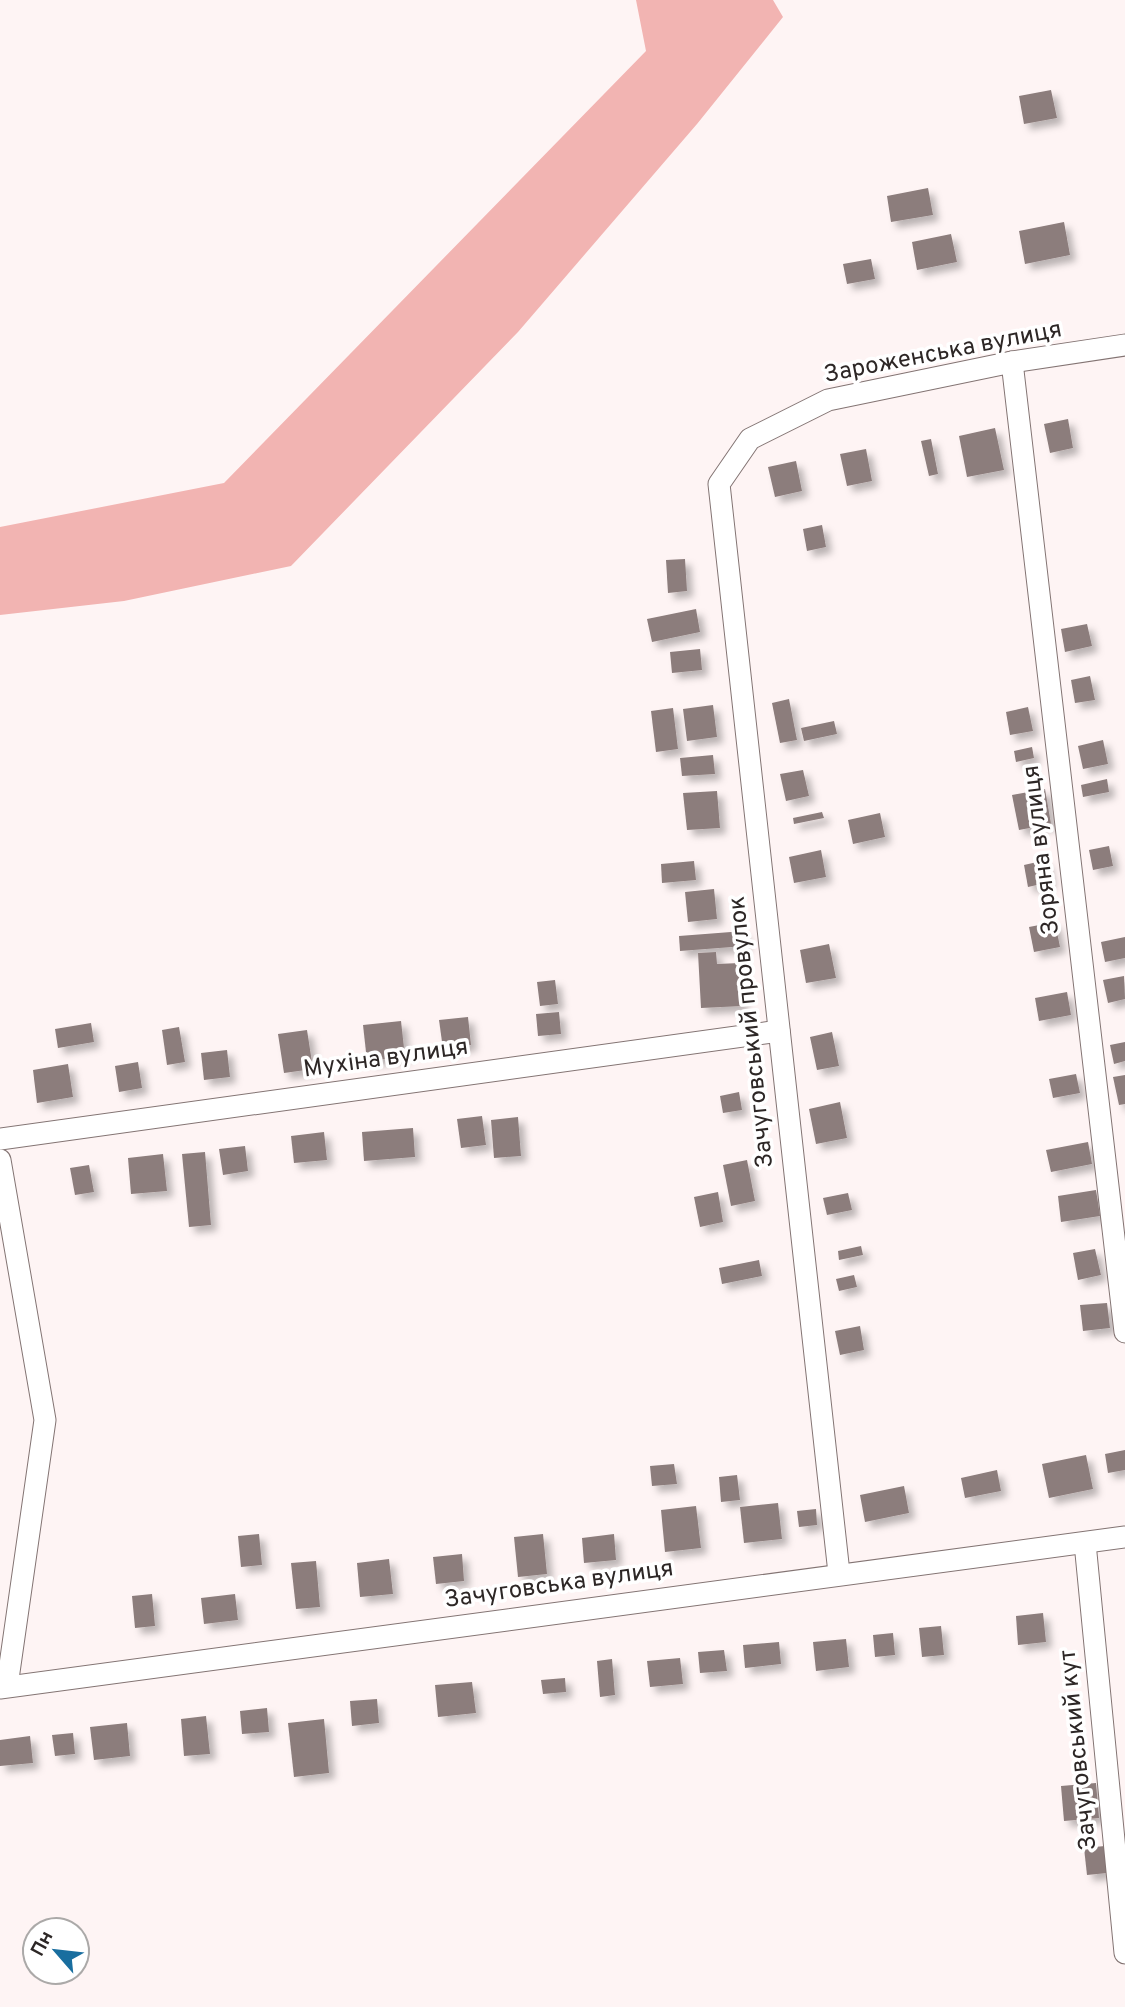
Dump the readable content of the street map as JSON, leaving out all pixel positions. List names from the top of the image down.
{
  "streets": {
    "street": [
      "Зароженська вулиця",
      "Зоряна вулиця",
      "Зачуговський провулок",
      "Мухіна вулиця",
      "Зачуговська вулиця",
      "Зачуговський кут"
    ]
  },
  "crossings": [
    ["Зароженська вулиця", "Зоряна вулиця"],
    ["Зароженська вулиця", "Зачуговський провулок"],
    ["Зачуговський провулок", "Мухіна вулиця"],
    ["Зачуговський провулок", "Зачуговська вулиця"],
    ["Зачуговська вулиця", "Зачуговський кут"]
  ],
  "north": "top left"
}
